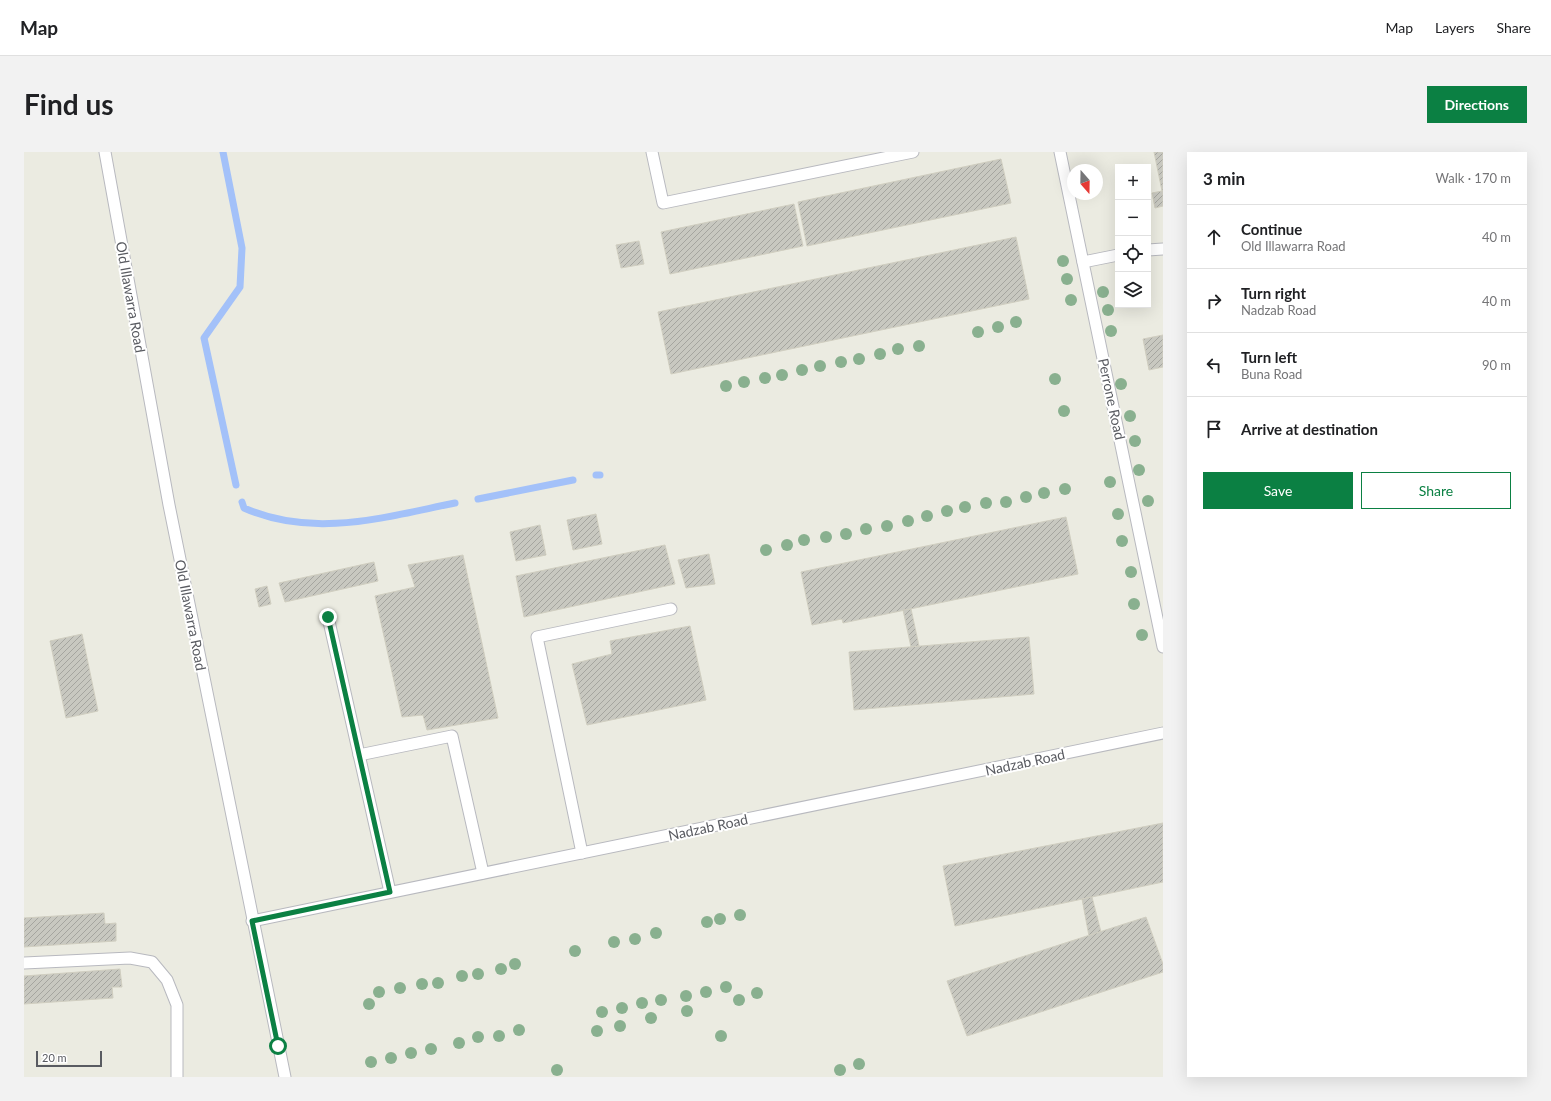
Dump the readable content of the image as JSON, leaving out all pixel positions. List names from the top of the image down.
{
  "streets": {
    "lane": ["Old Illawarra Road", "Perrone Road", "Nadzab Road"]
  },
  "crossings": [
    ["Old Illawarra Road", "Nadzab Road"]
  ],
  "scale_bar": "20 m",
  "north": "bottom",
  "page": {
    "header": "Map",
    "nav": ["Map", "Layers", "Share"],
    "buttons": [
      "Directions",
      ["Save", "Share"]
    ],
    "title": "Find us",
    "heading": ["3 min", "Walk · 170 m"],
    "map_buttons": ["+", "−"],
    "list": [
      ["Continue", "Old Illawarra Road", "40 m"],
      ["Turn right", "Nadzab Road", "40 m"],
      ["Turn left", "Buna Road", "90 m"],
      "Arrive at destination"
    ],
    "scale": "20 m"
  }
}
